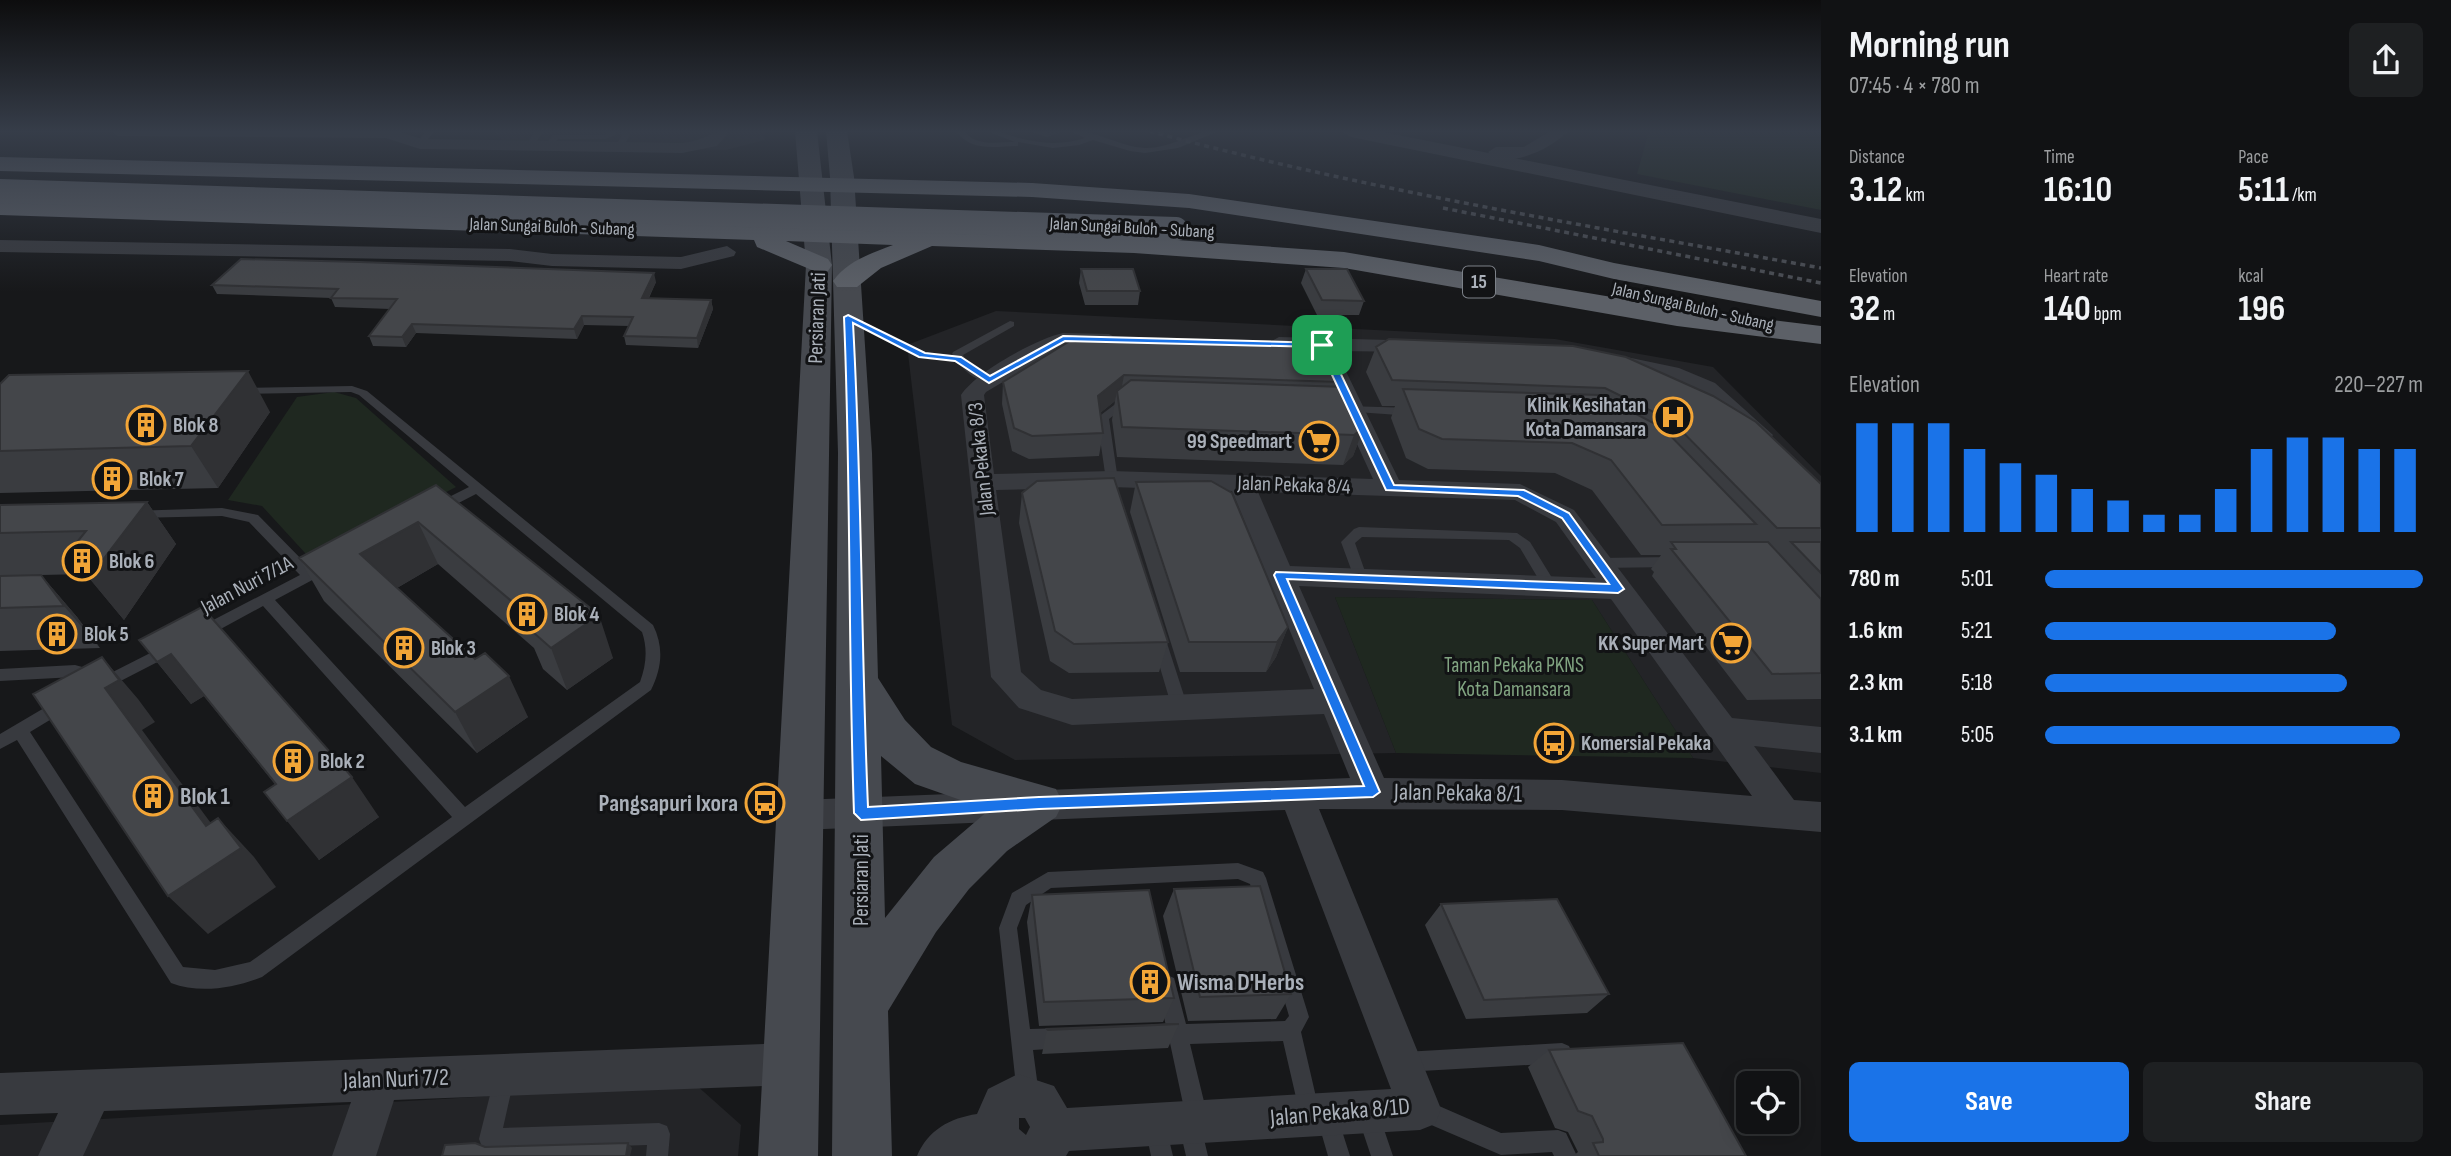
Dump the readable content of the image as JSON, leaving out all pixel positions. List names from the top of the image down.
{
  "streets": {
    "highway": ["Jalan Sungai Buloh - Subang", "15"],
    "main road": ["Persiaran Jati"],
    "street": [
      "Jalan Pekaka 8/3",
      "Jalan Pekaka 8/4",
      "Jalan Pekaka 8/1",
      "Jalan Nuri 7/2",
      "Jalan Pekaka 8/1D"
    ],
    "lane": ["Jalan Nuri 7/1A"]
  },
  "crossings": [
    ["Jalan Sungai Buloh - Subang", "Persiaran Jati"],
    ["Persiaran Jati", "Jalan Pekaka 8/1"],
    ["Persiaran Jati", "Jalan Nuri 7/2"],
    ["Jalan Pekaka 8/3", "Jalan Pekaka 8/4"],
    ["Jalan Pekaka 8/4", "Jalan Pekaka 8/1"],
    ["Jalan Pekaka 8/1", "Jalan Pekaka 8/1D"]
  ],
  "parks": ["Taman Pekaka PKNS Kota Damansara"],
  "places": {
    "hospital": ["Klinik Kesihatan Kota Damansara"],
    "building": [
      "Blok 8",
      "Blok 7",
      "Blok 6",
      "Blok 4",
      "Blok 5",
      "Blok 3",
      "Blok 2",
      "Blok 1",
      "Wisma D'Herbs"
    ],
    "supermarket": ["99 Speedmart", "KK Super Mart"],
    "bus stop": ["Komersial Pekaka", "Pangsapuri Ixora"]
  },
  "page": {
    "heading": ["Morning run", "07:45 · 4 × 780 m"],
    "stats": [
      ["Distance", "3.12 km"],
      ["Time", "16:10"],
      ["Pace", "5:11 /km"],
      ["Elevation", "32 m"],
      ["Heart rate", "140 bpm"],
      ["kcal", "196"]
    ],
    "chart": ["Elevation", "220–227 m"],
    "list": [
      {
        "name": "780 m",
        "note": "5:01"
      },
      {
        "name": "1.6 km",
        "note": "5:21"
      },
      {
        "name": "2.3 km",
        "note": "5:18"
      },
      {
        "name": "3.1 km",
        "note": "5:05"
      }
    ],
    "buttons": ["Save", "Share"]
  }
}
